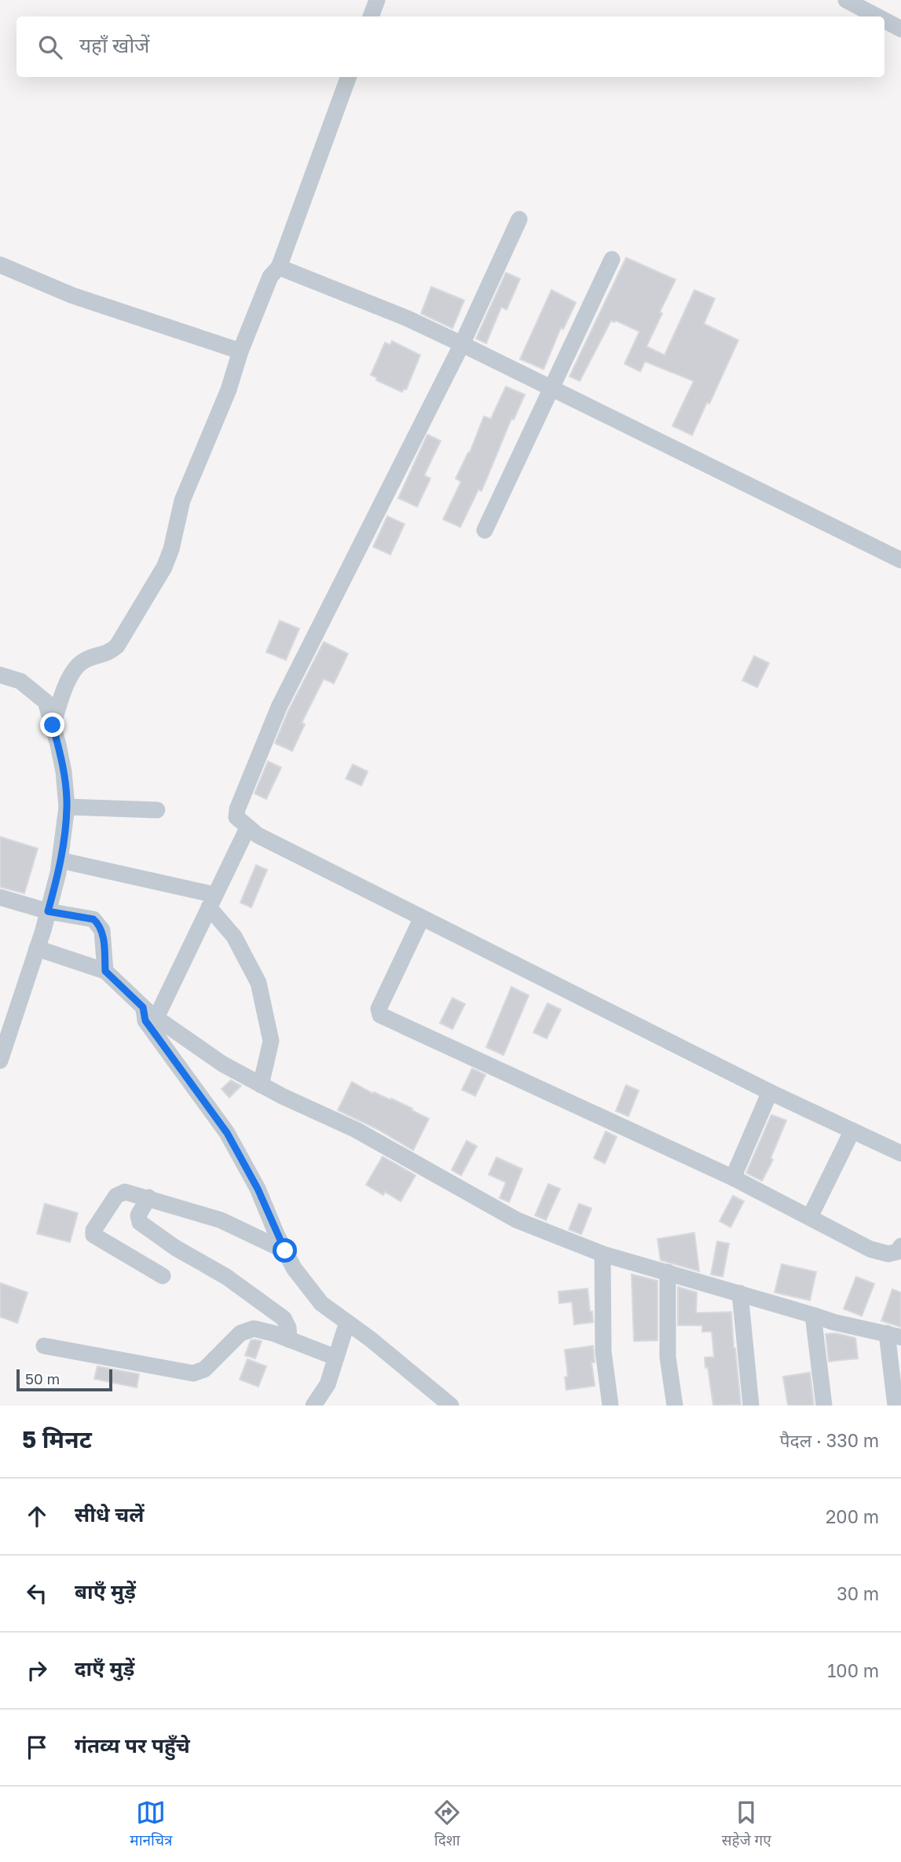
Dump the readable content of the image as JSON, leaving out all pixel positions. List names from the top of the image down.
{
  "scale_bar": "50 m",
  "page": {
    "search": "यहाँ खोजें",
    "scale": "50 m",
    "heading": ["5 मिनट", "पैदल · 330 m"],
    "list": [
      ["सीधे चलें", "200 m"],
      ["बाएँ मुड़ें", "30 m"],
      ["दाएँ मुड़ें", "100 m"],
      "गंतव्य पर पहुँचे"
    ],
    "nav": ["मानचित्र", "दिशा", "सहेजे गए"]
  }
}
